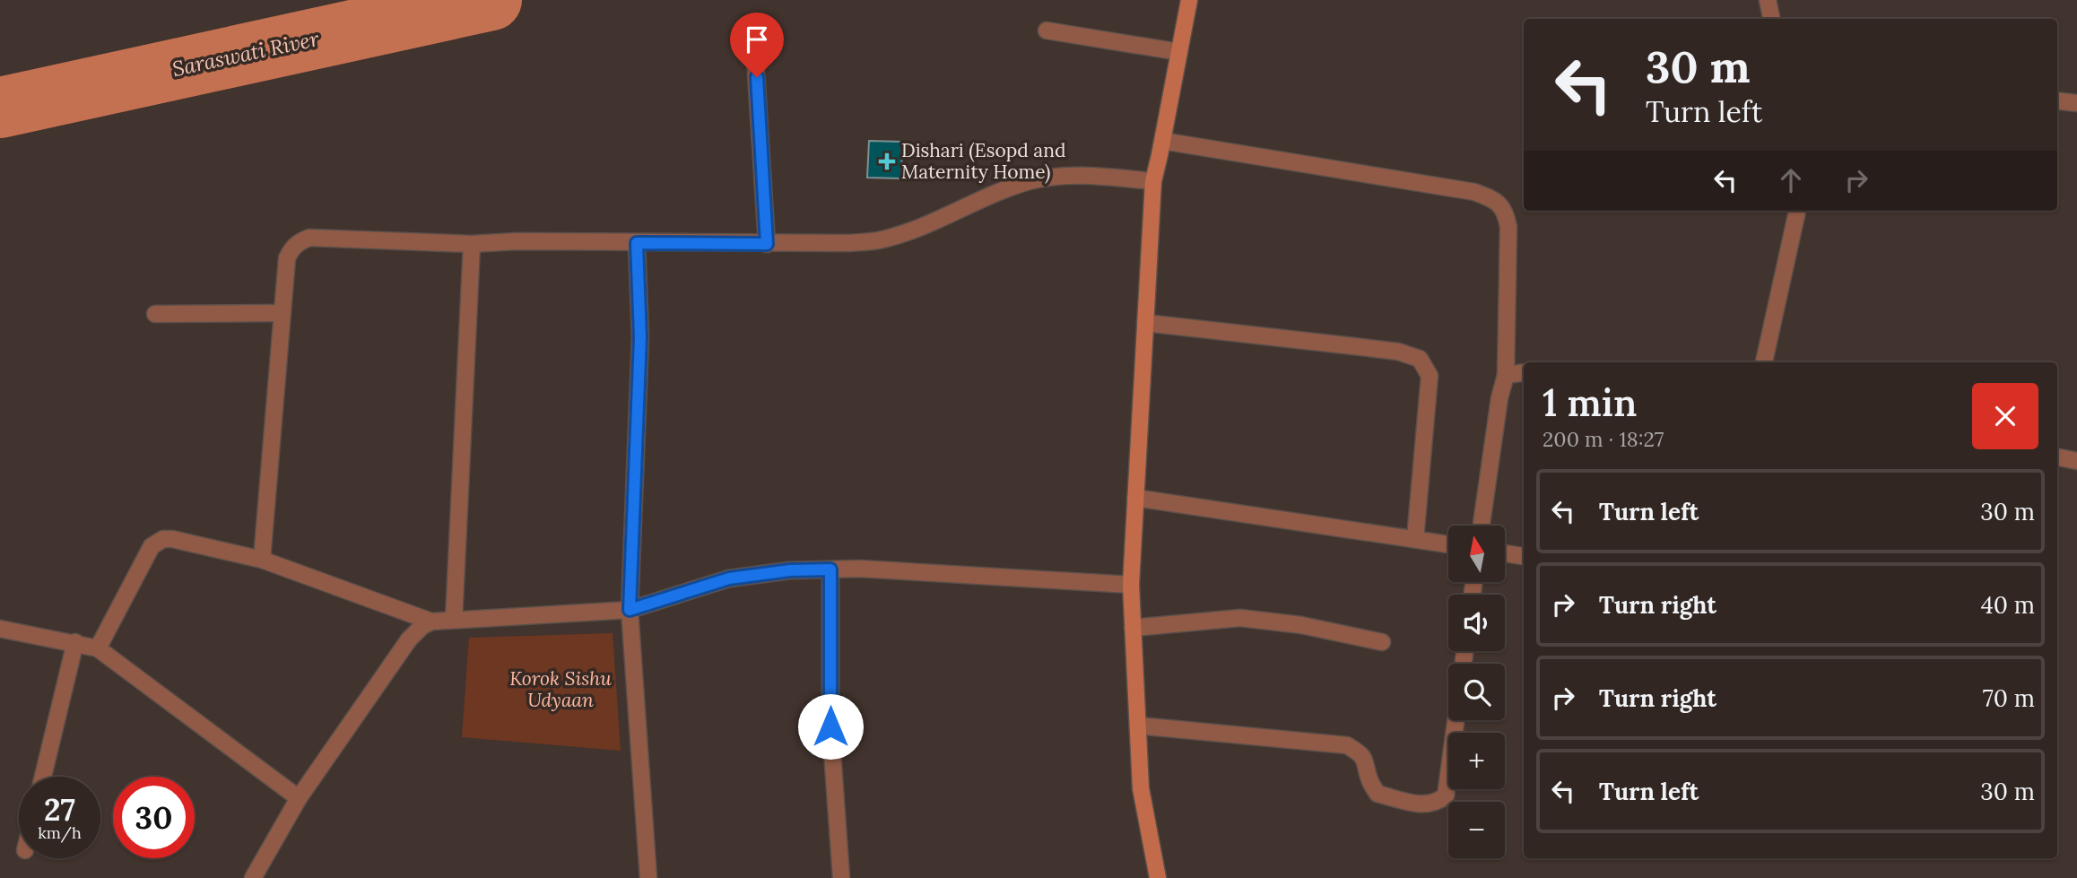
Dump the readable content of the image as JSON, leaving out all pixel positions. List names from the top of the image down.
{
  "water": ["Saraswati River"],
  "parks": ["Korok Sishu Udyaan"],
  "places": {
    "health": ["Dishari (Esopd and Maternity Home)"]
  },
  "north": "top",
  "page": {
    "turn": ["30 m", "Turn left"],
    "heading": ["1 min", "200 m · 18:27"],
    "list": [
      {
        "name": "Turn left",
        "value": "30 m"
      },
      {
        "name": "Turn right",
        "value": "40 m"
      },
      {
        "name": "Turn right",
        "value": "70 m"
      },
      {
        "name": "Turn left",
        "value": "30 m"
      }
    ],
    "map_buttons": ["+", "−"],
    "speed": "27 km/h",
    "limit": "30"
  }
}
